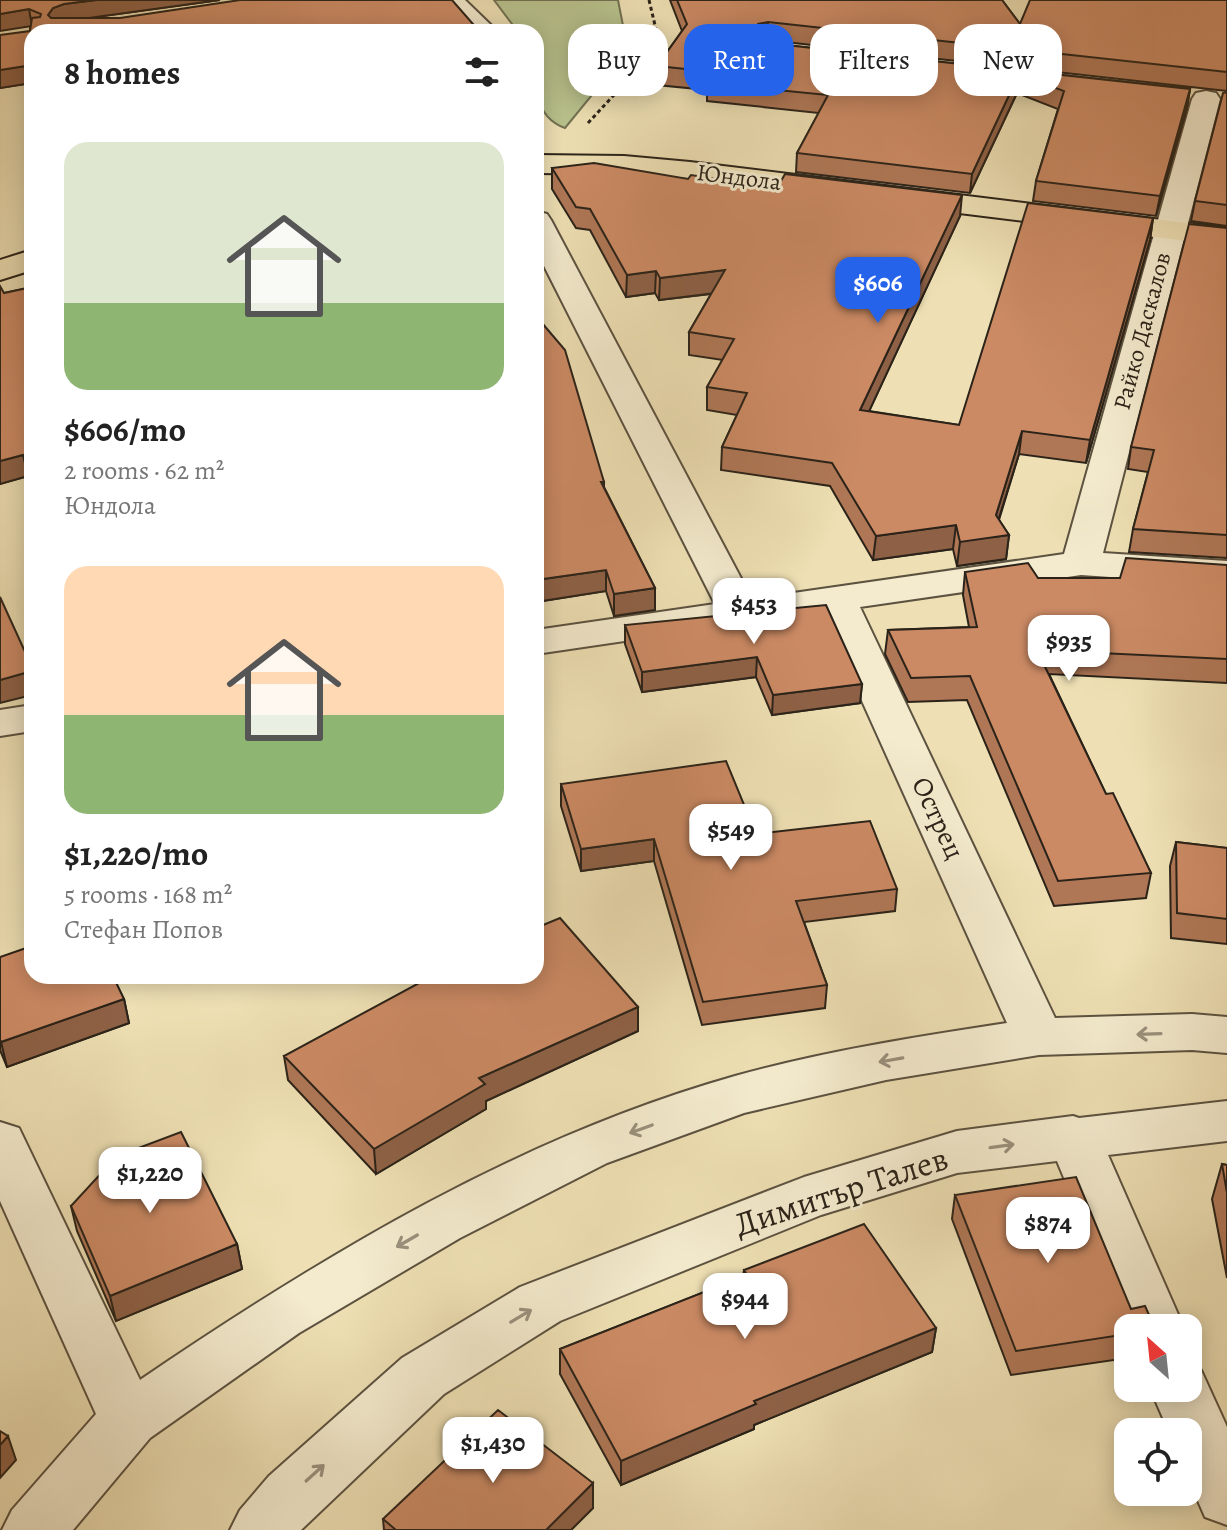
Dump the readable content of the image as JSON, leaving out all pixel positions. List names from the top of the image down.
{
  "streets": {
    "main road": ["Юндола"],
    "street": ["Райко Даскалов", "Острец", "Димитър Талев"]
  },
  "crossings": [
    ["Юндола", "Райко Даскалов"]
  ],
  "north": "top left",
  "page": {
    "chip": [
      "Buy",
      "Rent",
      "Filters",
      "New"
    ],
    "heading": "8 homes",
    "list": [
      {
        "name": "$606/mo",
        "note": "2 rooms · 62 m² · Юндола"
      },
      {
        "name": "$1,220/mo",
        "note": "5 rooms · 168 m² · Стефан Попов"
      }
    ],
    "price": [
      "$606",
      "$453",
      "$935",
      "$549",
      "$1,220",
      "$874",
      "$944",
      "$1,430"
    ]
  }
}
